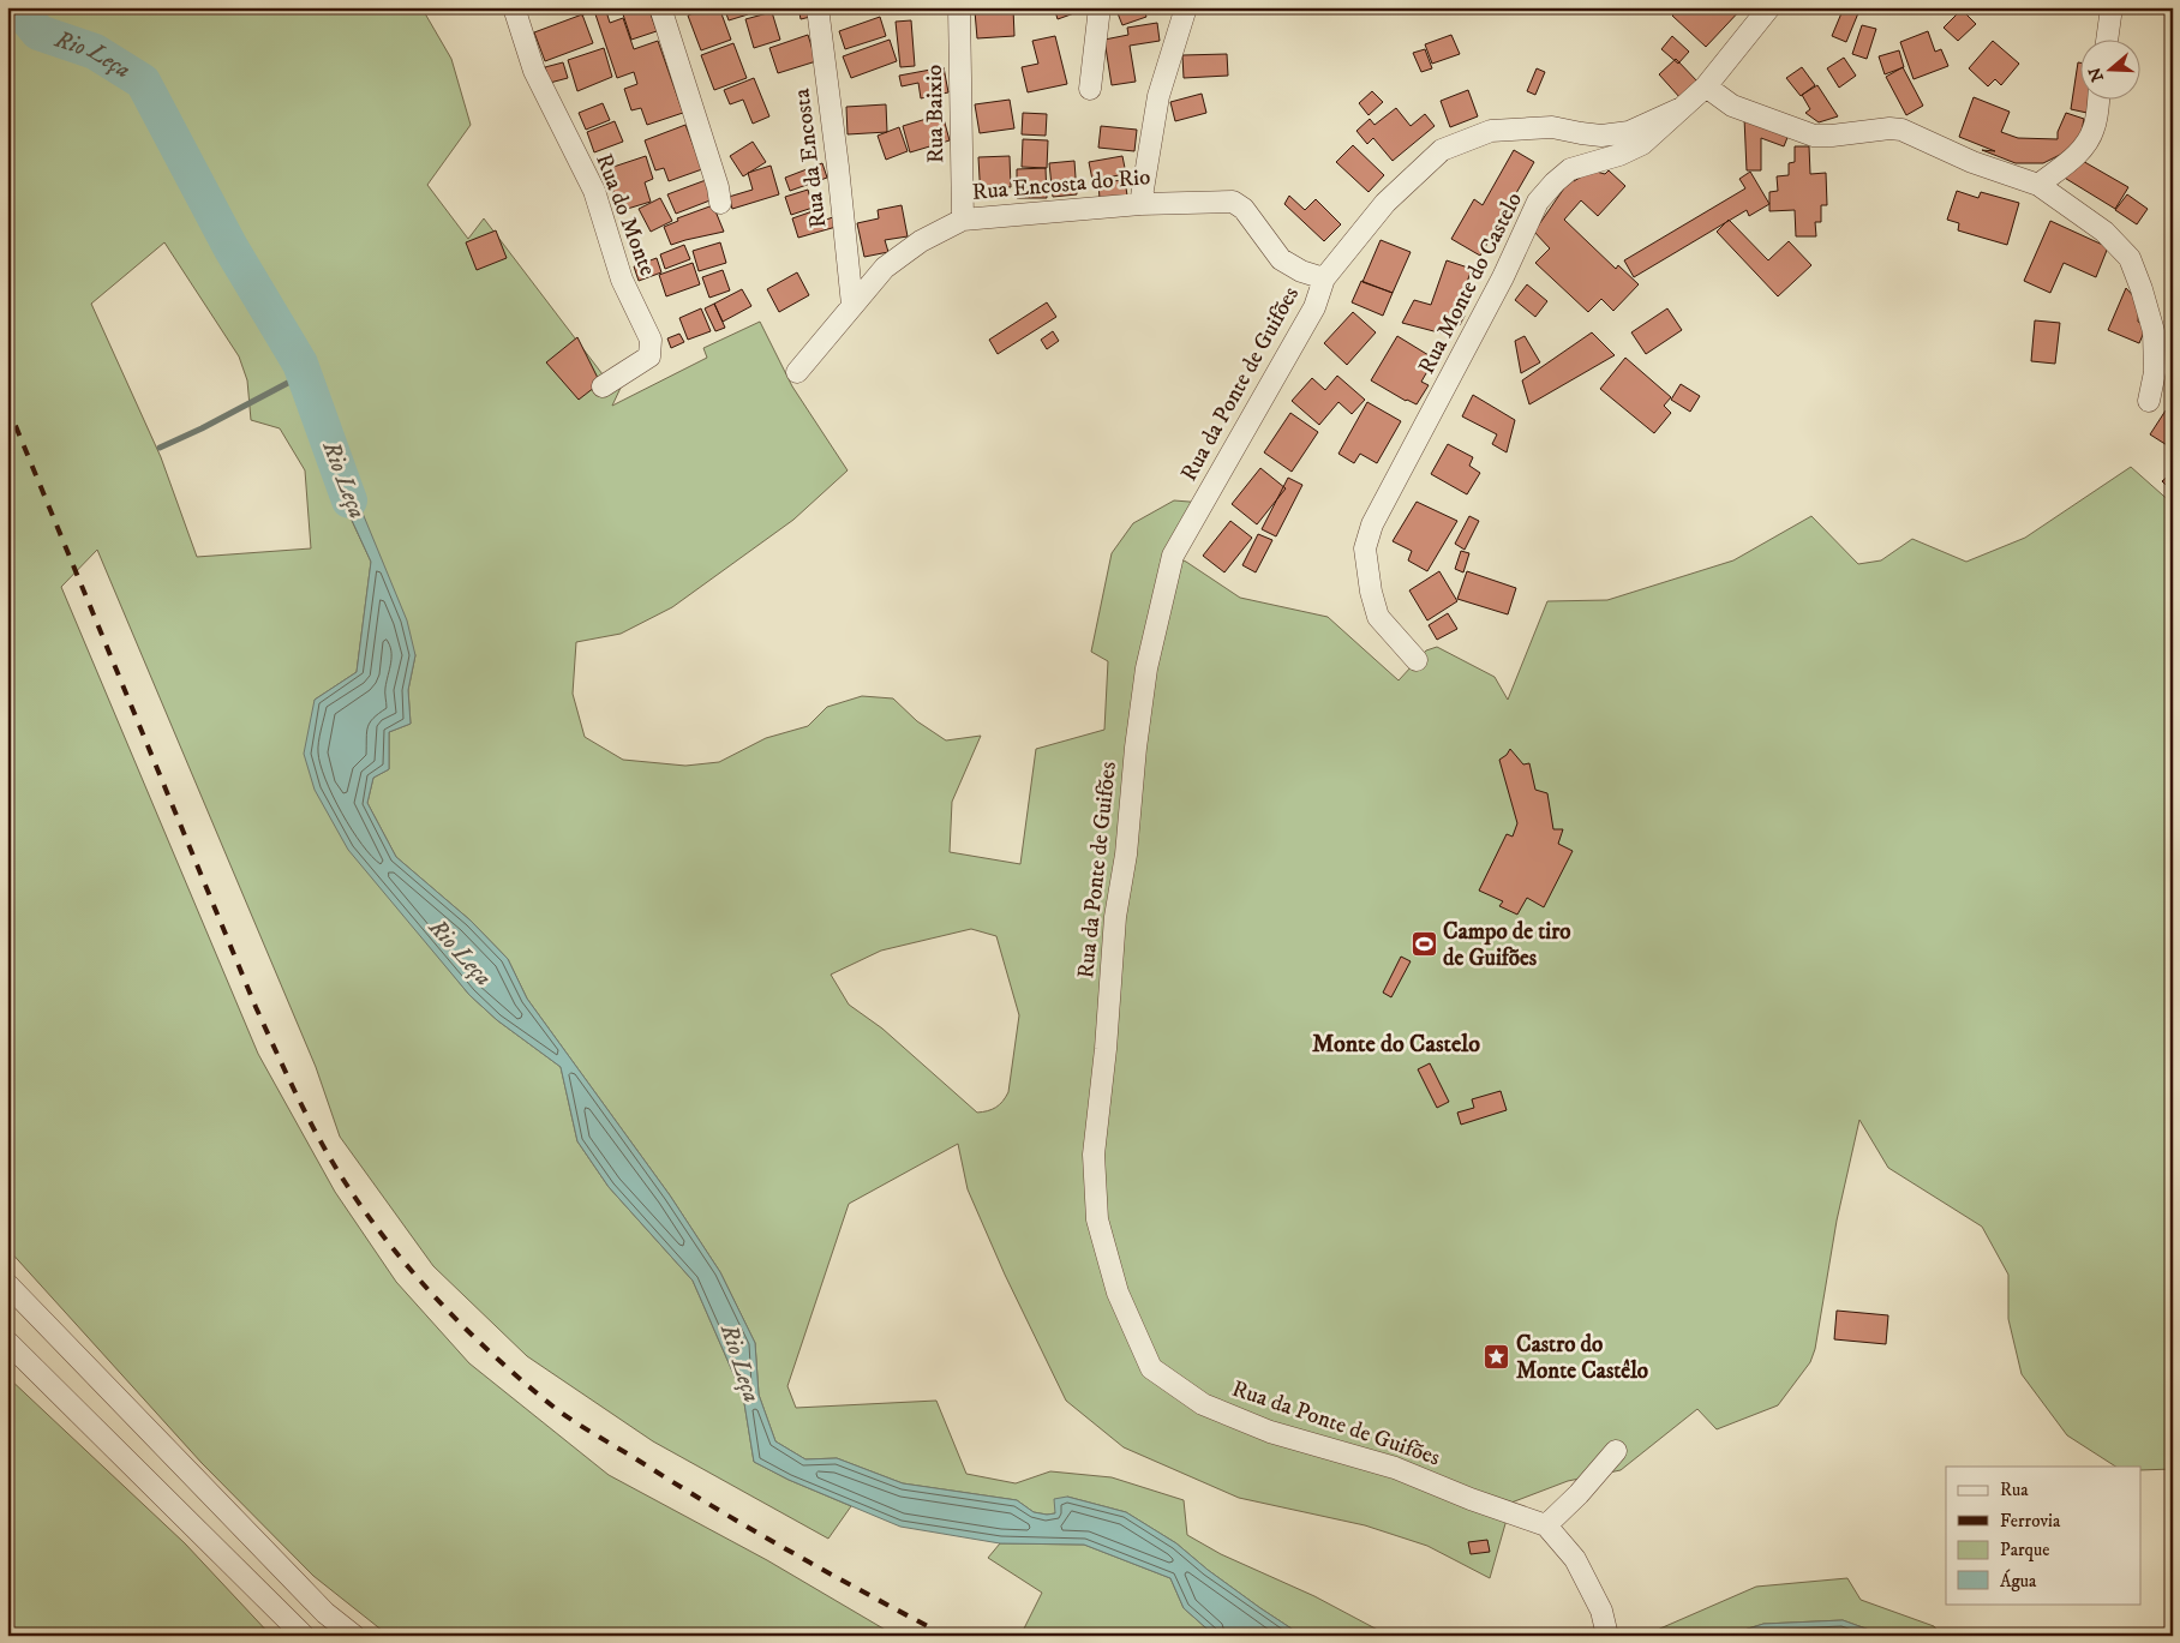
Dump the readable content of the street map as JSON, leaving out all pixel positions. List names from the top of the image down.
{
  "streets": {
    "street": [
      "Rua Baixio",
      "Rua da Encosta",
      "Rua Encosta do Rio",
      "Rua do Monte",
      "Rua Monte do Castelo",
      "Rua da Ponte de Guifões"
    ]
  },
  "crossings": [
    ["Rua Baixio", "Rua Encosta do Rio"],
    ["Rua da Encosta", "Rua Encosta do Rio"],
    ["Rua Encosta do Rio", "Rua da Ponte de Guifões"],
    ["Rua Monte do Castelo", "Rua da Ponte de Guifões"]
  ],
  "districts": ["Monte do Castelo"],
  "water": ["Rio Leça"],
  "places": {
    "sports": ["Campo de tiro de Guifões"],
    "place": ["Castro do Monte Castêlo"]
  },
  "legend": [
    "Rua",
    "Ferrovia",
    "Parque",
    "Água"
  ],
  "north": "left"
}
